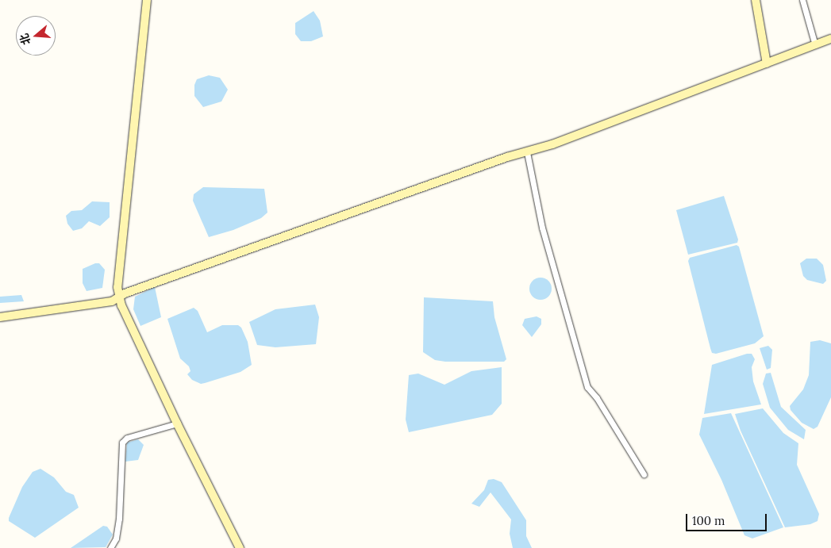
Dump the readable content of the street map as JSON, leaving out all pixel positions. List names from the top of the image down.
{
  "scale_bar": "100 m",
  "north": "left"
}
